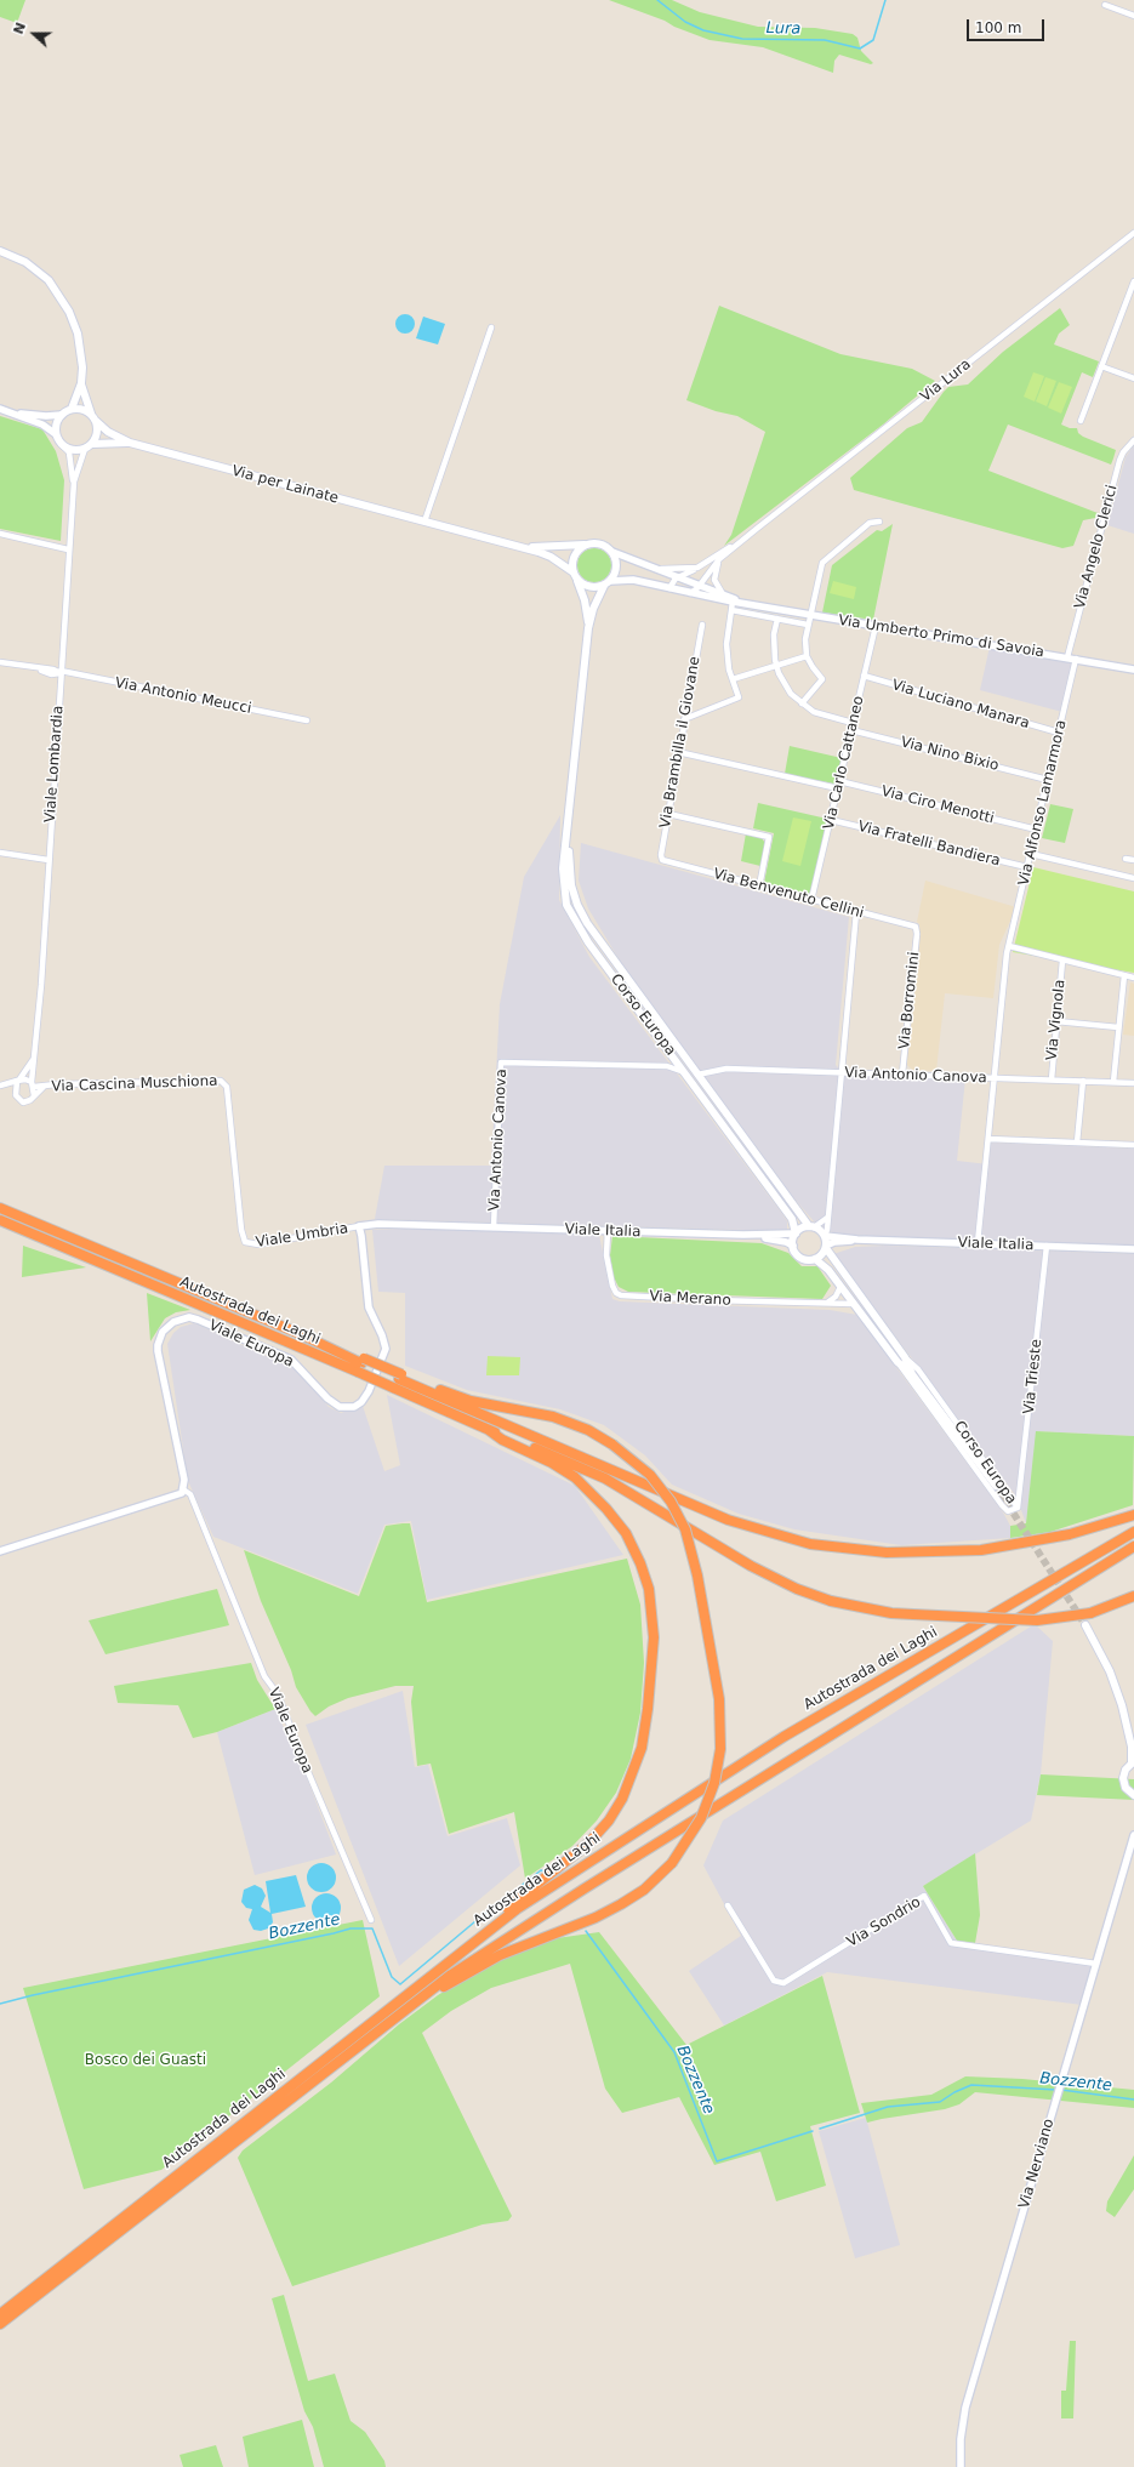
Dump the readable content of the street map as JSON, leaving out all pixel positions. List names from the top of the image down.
{
  "streets": {
    "highway": ["Autostrada dei Laghi"],
    "main road": ["Via per Lainate", "Corso Europa"],
    "street": [
      "Via Lura",
      "Via Angelo Clerici",
      "Via Umberto Primo di Savoia",
      "Via Antonio Meucci",
      "Via Luciano Manara",
      "Via Brambilla il Giovane",
      "Via Nino Bixio",
      "Via Carlo Cattaneo",
      "Viale Lombardia",
      "Via Alfonso Lamarmora",
      "Via Ciro Menotti",
      "Via Fratelli Bandiera",
      "Via Benvenuto Cellini",
      "Via Borromini",
      "Via Vignola",
      "Via Antonio Canova",
      "Via Cascina Muschiona",
      "Viale Italia",
      "Viale Umbria",
      "Via Merano",
      "Viale Europa",
      "Via Trieste",
      "Via Sondrio",
      "Via Nerviano"
    ]
  },
  "crossings": [
    ["Via Lura", "Via Umberto Primo di Savoia"],
    ["Via per Lainate", "Viale Lombardia"],
    ["Via Angelo Clerici", "Via Umberto Primo di Savoia"],
    ["Via Angelo Clerici", "Via Alfonso Lamarmora"],
    ["Via Umberto Primo di Savoia", "Via Carlo Cattaneo"],
    ["Via Umberto Primo di Savoia", "Via Alfonso Lamarmora"],
    ["Via Umberto Primo di Savoia", "Corso Europa"],
    ["Via Antonio Meucci", "Viale Lombardia"],
    ["Via Luciano Manara", "Via Carlo Cattaneo"],
    ["Via Luciano Manara", "Via Alfonso Lamarmora"],
    ["Via Brambilla il Giovane", "Via Benvenuto Cellini"],
    ["Via Nino Bixio", "Via Carlo Cattaneo"],
    ["Via Nino Bixio", "Via Alfonso Lamarmora"],
    ["Via Carlo Cattaneo", "Via Ciro Menotti"],
    ["Via Carlo Cattaneo", "Via Fratelli Bandiera"],
    ["Via Carlo Cattaneo", "Via Benvenuto Cellini"],
    ["Via Alfonso Lamarmora", "Via Ciro Menotti"],
    ["Via Alfonso Lamarmora", "Via Fratelli Bandiera"],
    ["Via Alfonso Lamarmora", "Via Antonio Canova"],
    ["Via Alfonso Lamarmora", "Viale Italia"],
    ["Via Benvenuto Cellini", "Via Borromini"],
    ["Via Borromini", "Via Antonio Canova"],
    ["Corso Europa", "Via Antonio Canova"],
    ["Corso Europa", "Viale Italia"],
    ["Corso Europa", "Via Merano"],
    ["Corso Europa", "Via Trieste"],
    ["Via Vignola", "Via Antonio Canova"],
    ["Via Antonio Canova", "Viale Italia"],
    ["Via Antonio Canova", "Viale Umbria"],
    ["Via Cascina Muschiona", "Viale Umbria"],
    ["Viale Italia", "Viale Umbria"],
    ["Viale Italia", "Via Merano"],
    ["Viale Italia", "Via Trieste"],
    ["Viale Umbria", "Viale Europa"],
    ["Via Sondrio", "Via Nerviano"]
  ],
  "water": ["Lura", "Bozzente"],
  "parks": ["Bosco dei Guasti"],
  "scale_bar": "100 m",
  "north": "left"
}
